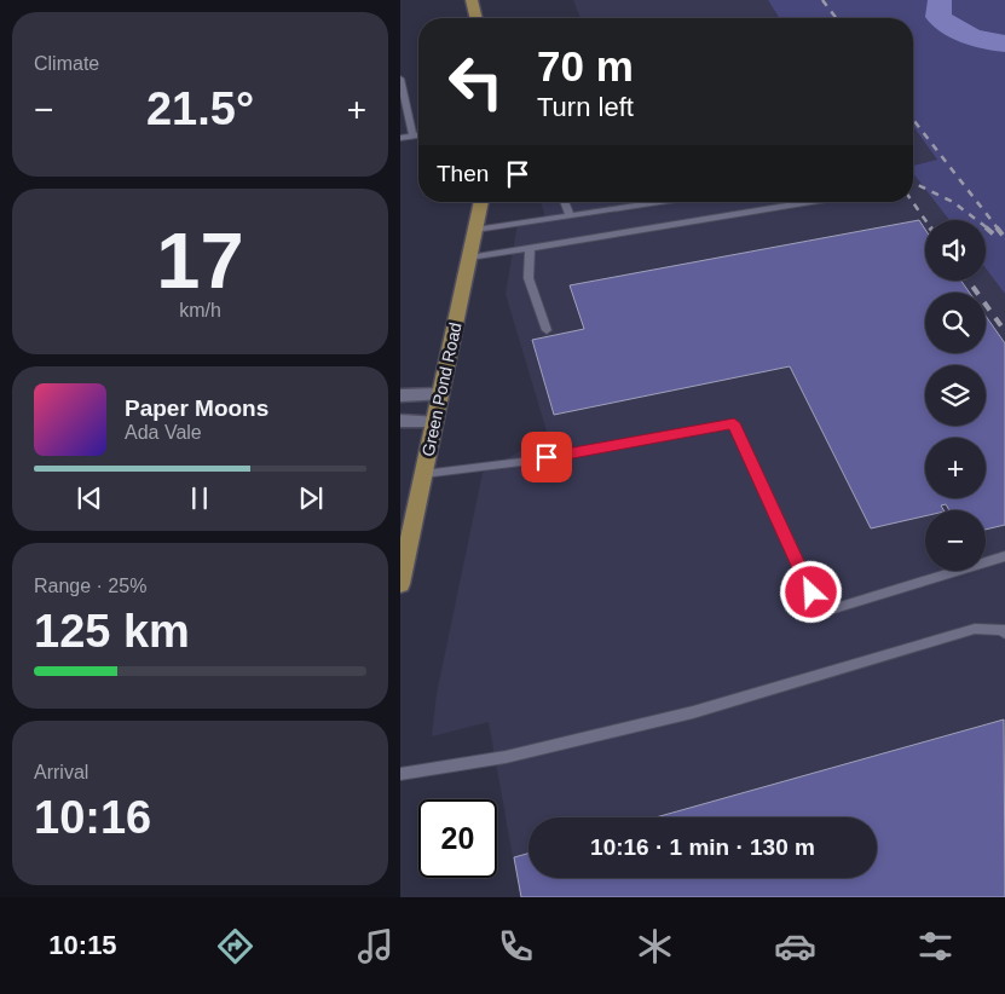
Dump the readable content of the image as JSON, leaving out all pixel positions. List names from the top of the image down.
{
  "streets": {
    "main road": ["Green Pond Road"]
  },
  "page": {
    "tile": [
      "Climate",
      ["17", "km/h"],
      ["Range · 25%", "125 km"],
      ["Arrival", "10:16"]
    ],
    "turn": ["70 m", "Turn left"],
    "heat": ["−", "21.5°", "+"],
    "then": "Then",
    "map_buttons": ["+", "−"],
    "song": ["Paper Moons", "Ada Vale"],
    "limit": "20",
    "trip": "10:16 · 1 min · 130 m",
    "tabs": "10:15"
  }
}
